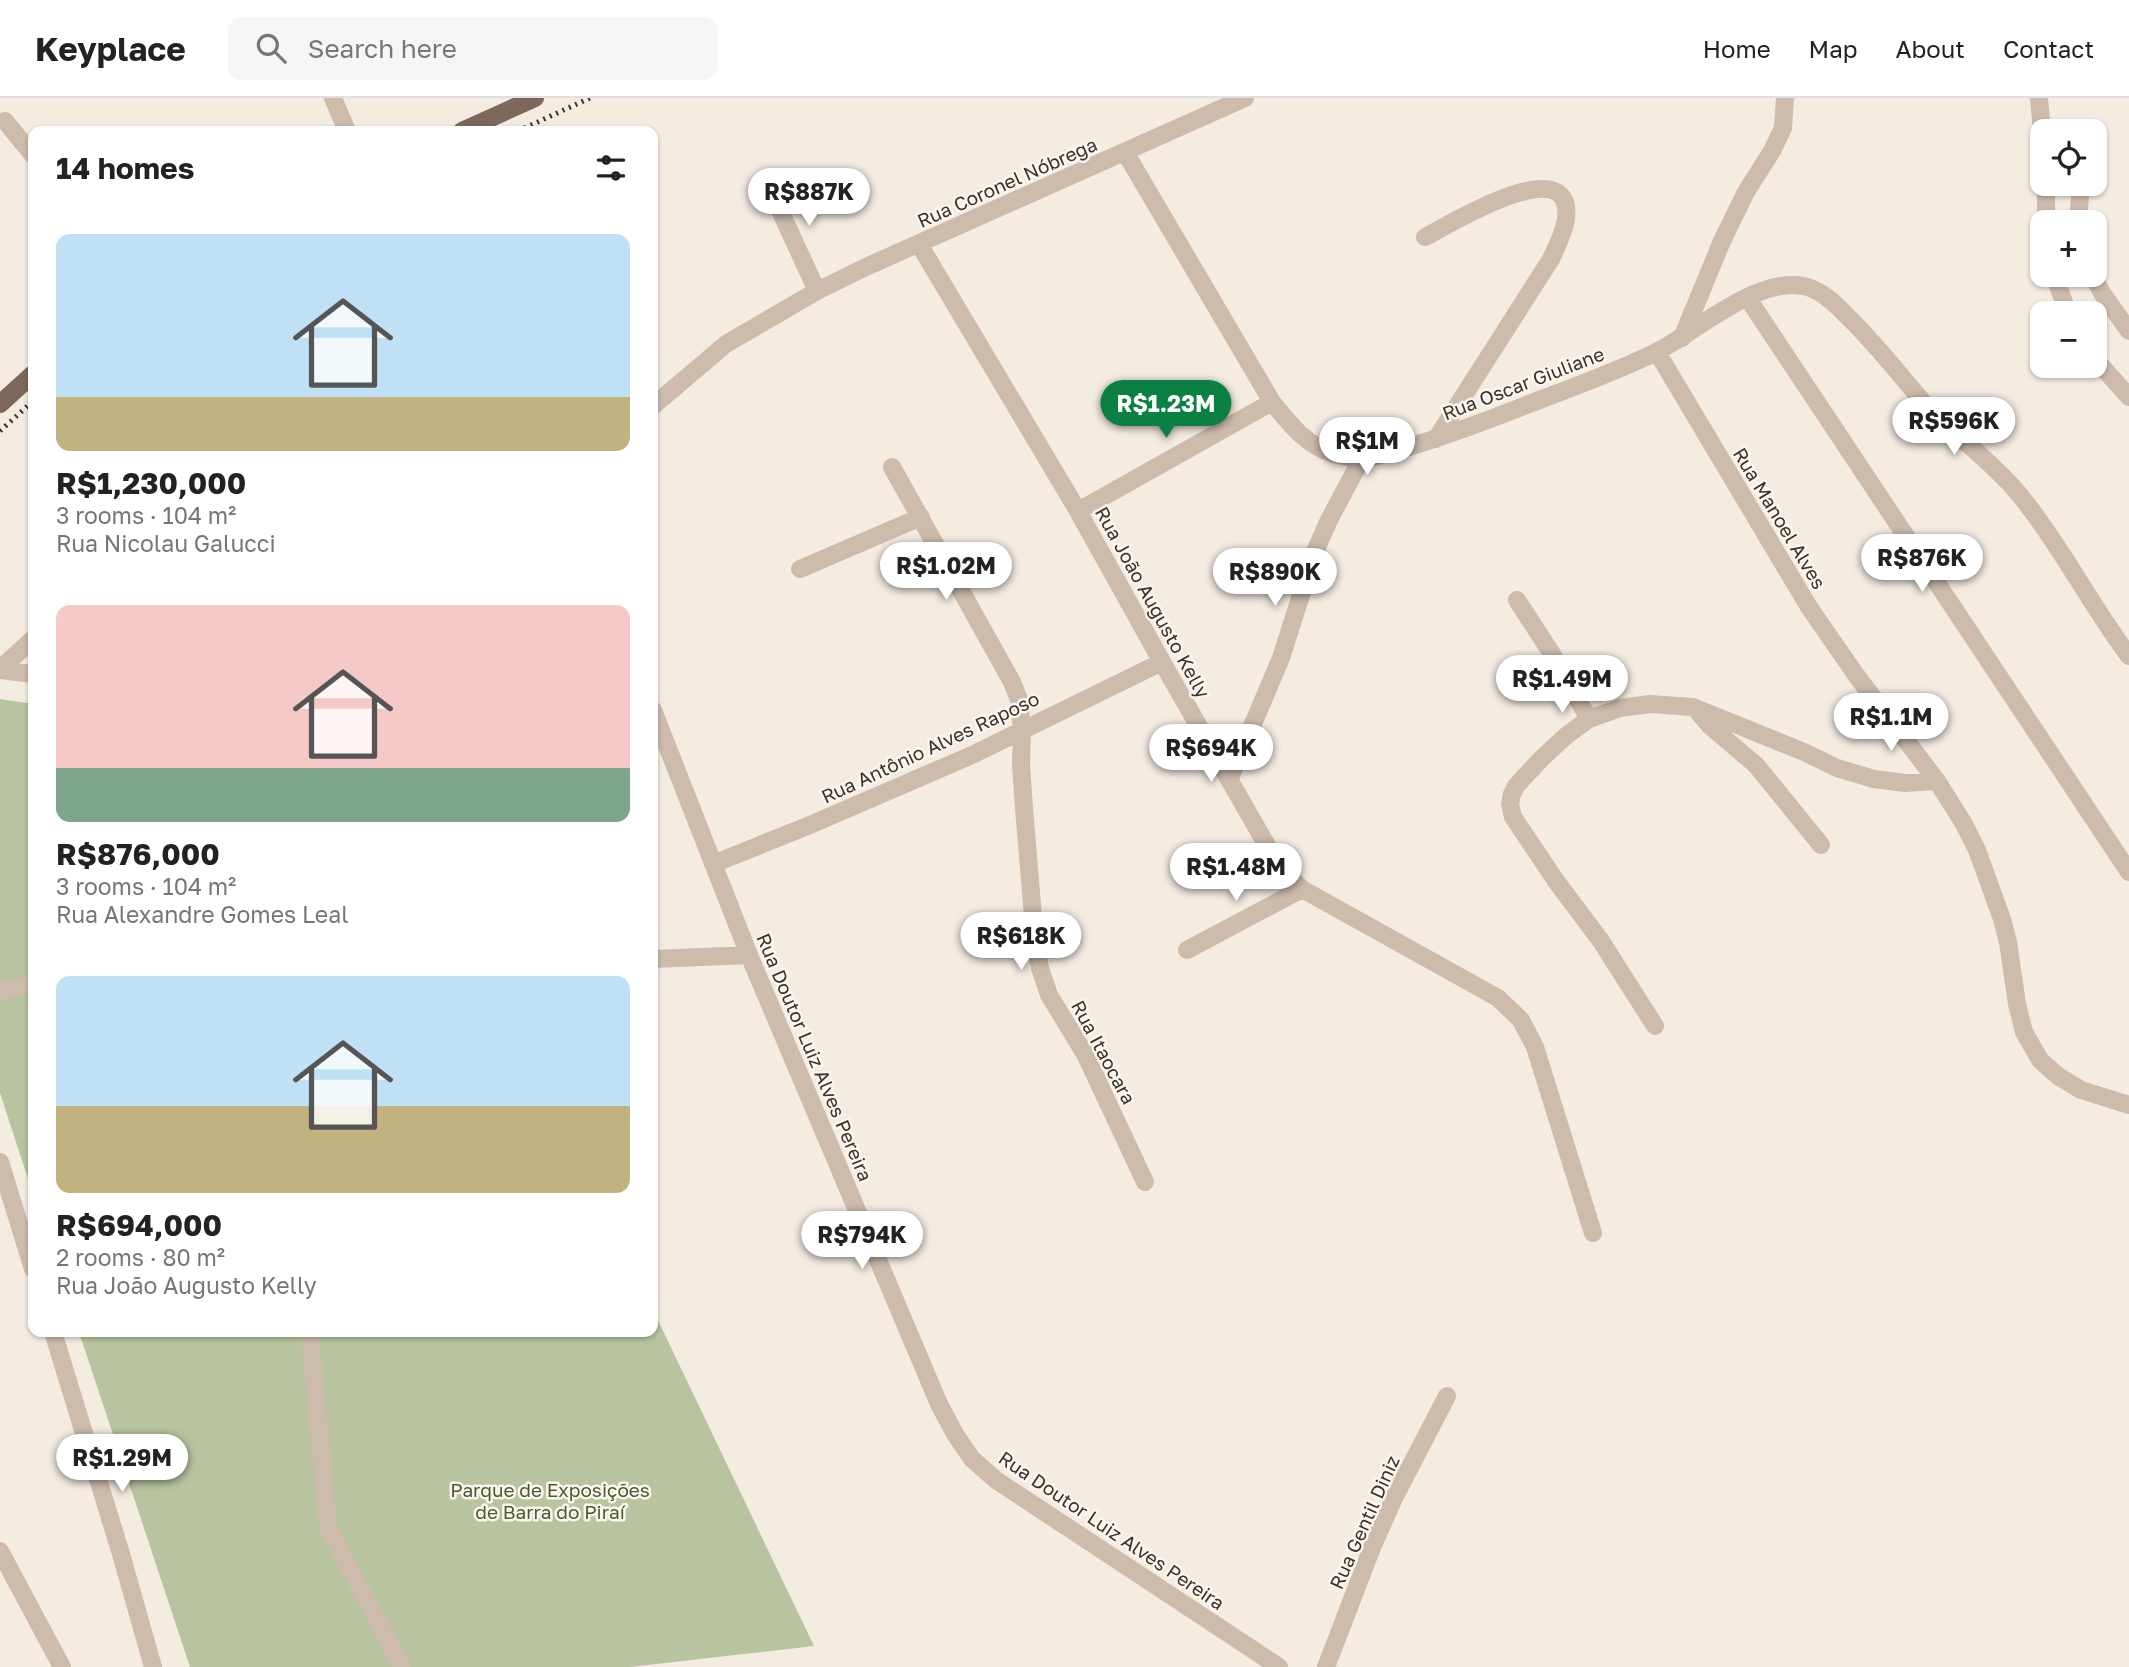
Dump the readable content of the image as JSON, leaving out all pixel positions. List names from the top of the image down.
{
  "streets": {
    "street": [
      "Rua Coronel Nóbrega",
      "Rua Oscar Giuliane",
      "Rua Manoel Alves",
      "Rua João Augusto Kelly",
      "Rua Antônio Alves Raposo",
      "Rua Itaocara",
      "Rua Doutor Luiz Alves Pereira",
      "Rua Gentil Diniz"
    ]
  },
  "crossings": [
    ["Rua Coronel Nóbrega", "Rua Oscar Giuliane"],
    ["Rua Coronel Nóbrega", "Rua João Augusto Kelly"],
    ["Rua Oscar Giuliane", "Rua Manoel Alves"],
    ["Rua João Augusto Kelly", "Rua Antônio Alves Raposo"],
    ["Rua Antônio Alves Raposo", "Rua Itaocara"],
    ["Rua Antônio Alves Raposo", "Rua Doutor Luiz Alves Pereira"]
  ],
  "parks": ["Parque de Exposições de Barra do Piraí"],
  "page": {
    "header": "Keyplace",
    "search": "Search here",
    "nav": [
      "Home",
      "Map",
      "About",
      "Contact"
    ],
    "map_buttons": ["+", "−"],
    "heading": "14 homes",
    "price": [
      "R$887K",
      "R$1.23M",
      "R$596K",
      "R$1M",
      "R$876K",
      "R$1.02M",
      "R$890K",
      "R$1.49M",
      "R$1.1M",
      "R$694K",
      "R$1.48M",
      "R$618K",
      "R$794K",
      "R$1.29M"
    ],
    "list": [
      {
        "name": "R$1,230,000",
        "note": "3 rooms · 104 m² · Rua Nicolau Galucci"
      },
      {
        "name": "R$876,000",
        "note": "3 rooms · 104 m² · Rua Alexandre Gomes Leal"
      },
      {
        "name": "R$694,000",
        "note": "2 rooms · 80 m² · Rua João Augusto Kelly"
      }
    ]
  }
}
